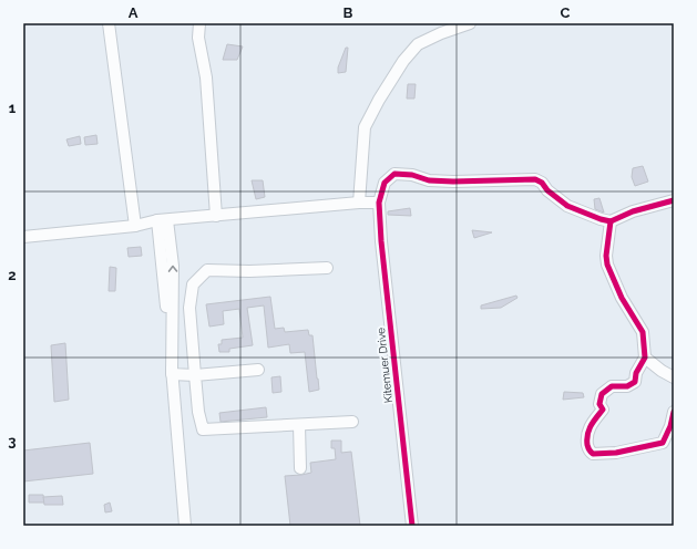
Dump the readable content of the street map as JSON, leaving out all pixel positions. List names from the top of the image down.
{
  "streets": {
    "street": ["Kitemuer Drive"]
  },
  "grid": {
    "columns": ["A", "B", "C"],
    "rows": ["1", "2", "3"]
  }
}
